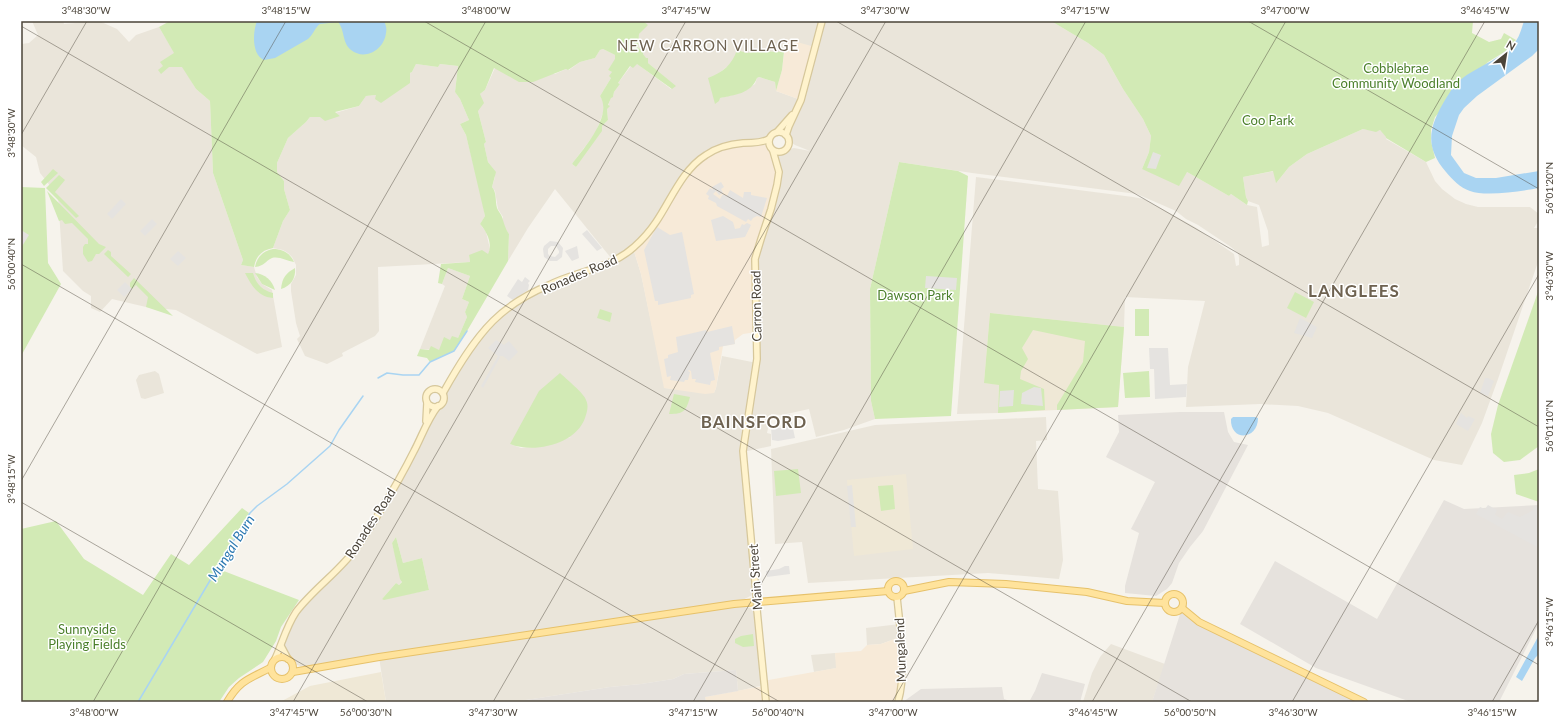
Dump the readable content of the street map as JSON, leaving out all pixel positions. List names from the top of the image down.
{
  "streets": {
    "main road": [
      "Ronades Road",
      "Carron Road",
      "Main Street",
      "Mungalend"
    ]
  },
  "crossings": [
    ["Carron Road", "Main Street"]
  ],
  "districts": ["NEW CARRON VILLAGE", "LANGLEES", "BAINSFORD"],
  "water": ["Mungal Burn"],
  "parks": [
    "Cobblebrae Community Woodland",
    "Coo Park",
    "Dawson Park",
    "Sunnyside Playing Fields"
  ],
  "north": "top right",
  "coordinates": [
    "3°48'30\"W",
    "3°48'15\"W",
    "3°48'00\"W",
    "3°47'45\"W",
    "3°47'30\"W",
    "3°47'15\"W",
    "3°47'00\"W",
    "3°46'45\"W",
    "56°01'20\"N",
    "56°00'40\"N",
    "3°46'30\"W",
    "56°01'10\"N",
    "3°46'15\"W",
    "56°00'30\"N",
    "56°00'50\"N"
  ]
}
